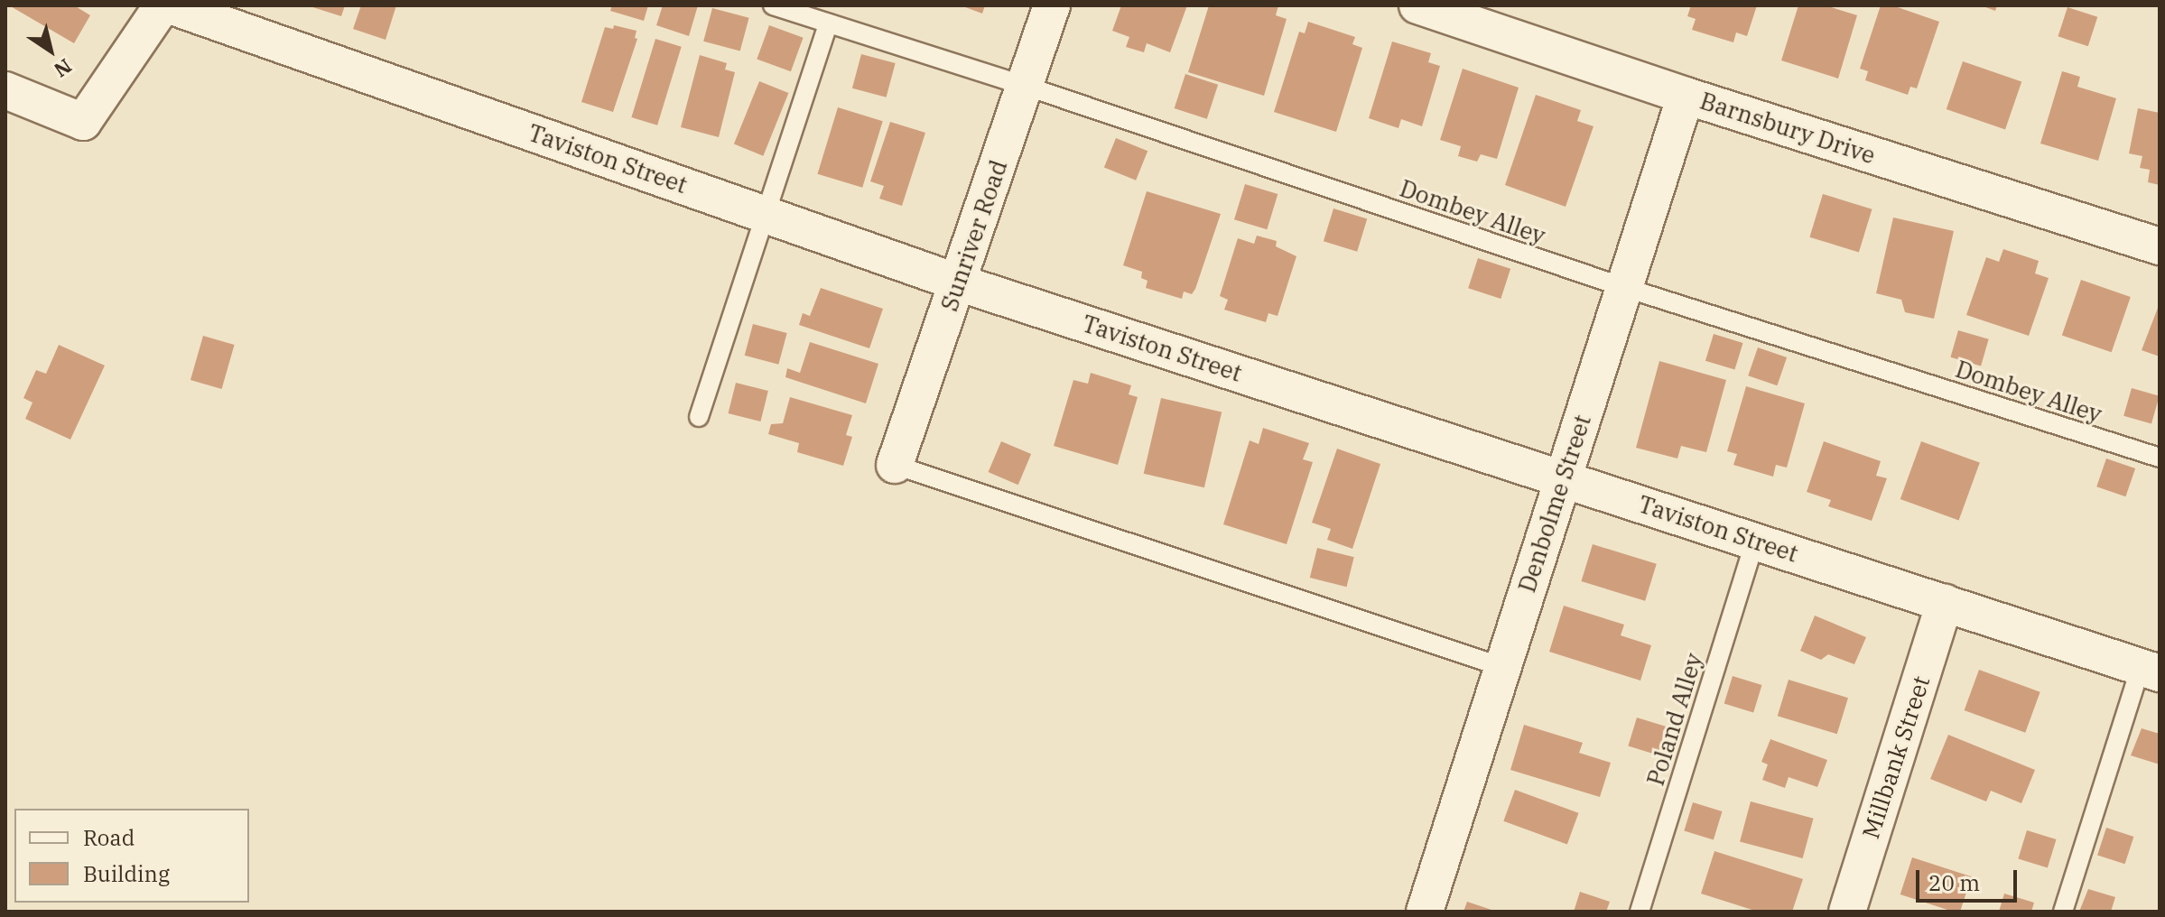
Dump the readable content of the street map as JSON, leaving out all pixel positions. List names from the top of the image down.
{
  "streets": {
    "street": [
      "Barnsbury Drive",
      "Taviston Street",
      "Sunriver Road",
      "Denbolme Street",
      "Millbank Street"
    ],
    "lane": ["Dombey Alley", "Poland Alley"]
  },
  "crossings": [
    ["Barnsbury Drive", "Denbolme Street"],
    ["Taviston Street", "Sunriver Road"],
    ["Taviston Street", "Denbolme Street"],
    ["Taviston Street", "Poland Alley"],
    ["Taviston Street", "Millbank Street"],
    ["Dombey Alley", "Sunriver Road"],
    ["Dombey Alley", "Denbolme Street"]
  ],
  "legend": ["Road", "Building"],
  "scale_bar": "20 m",
  "north": "bottom right"
}
